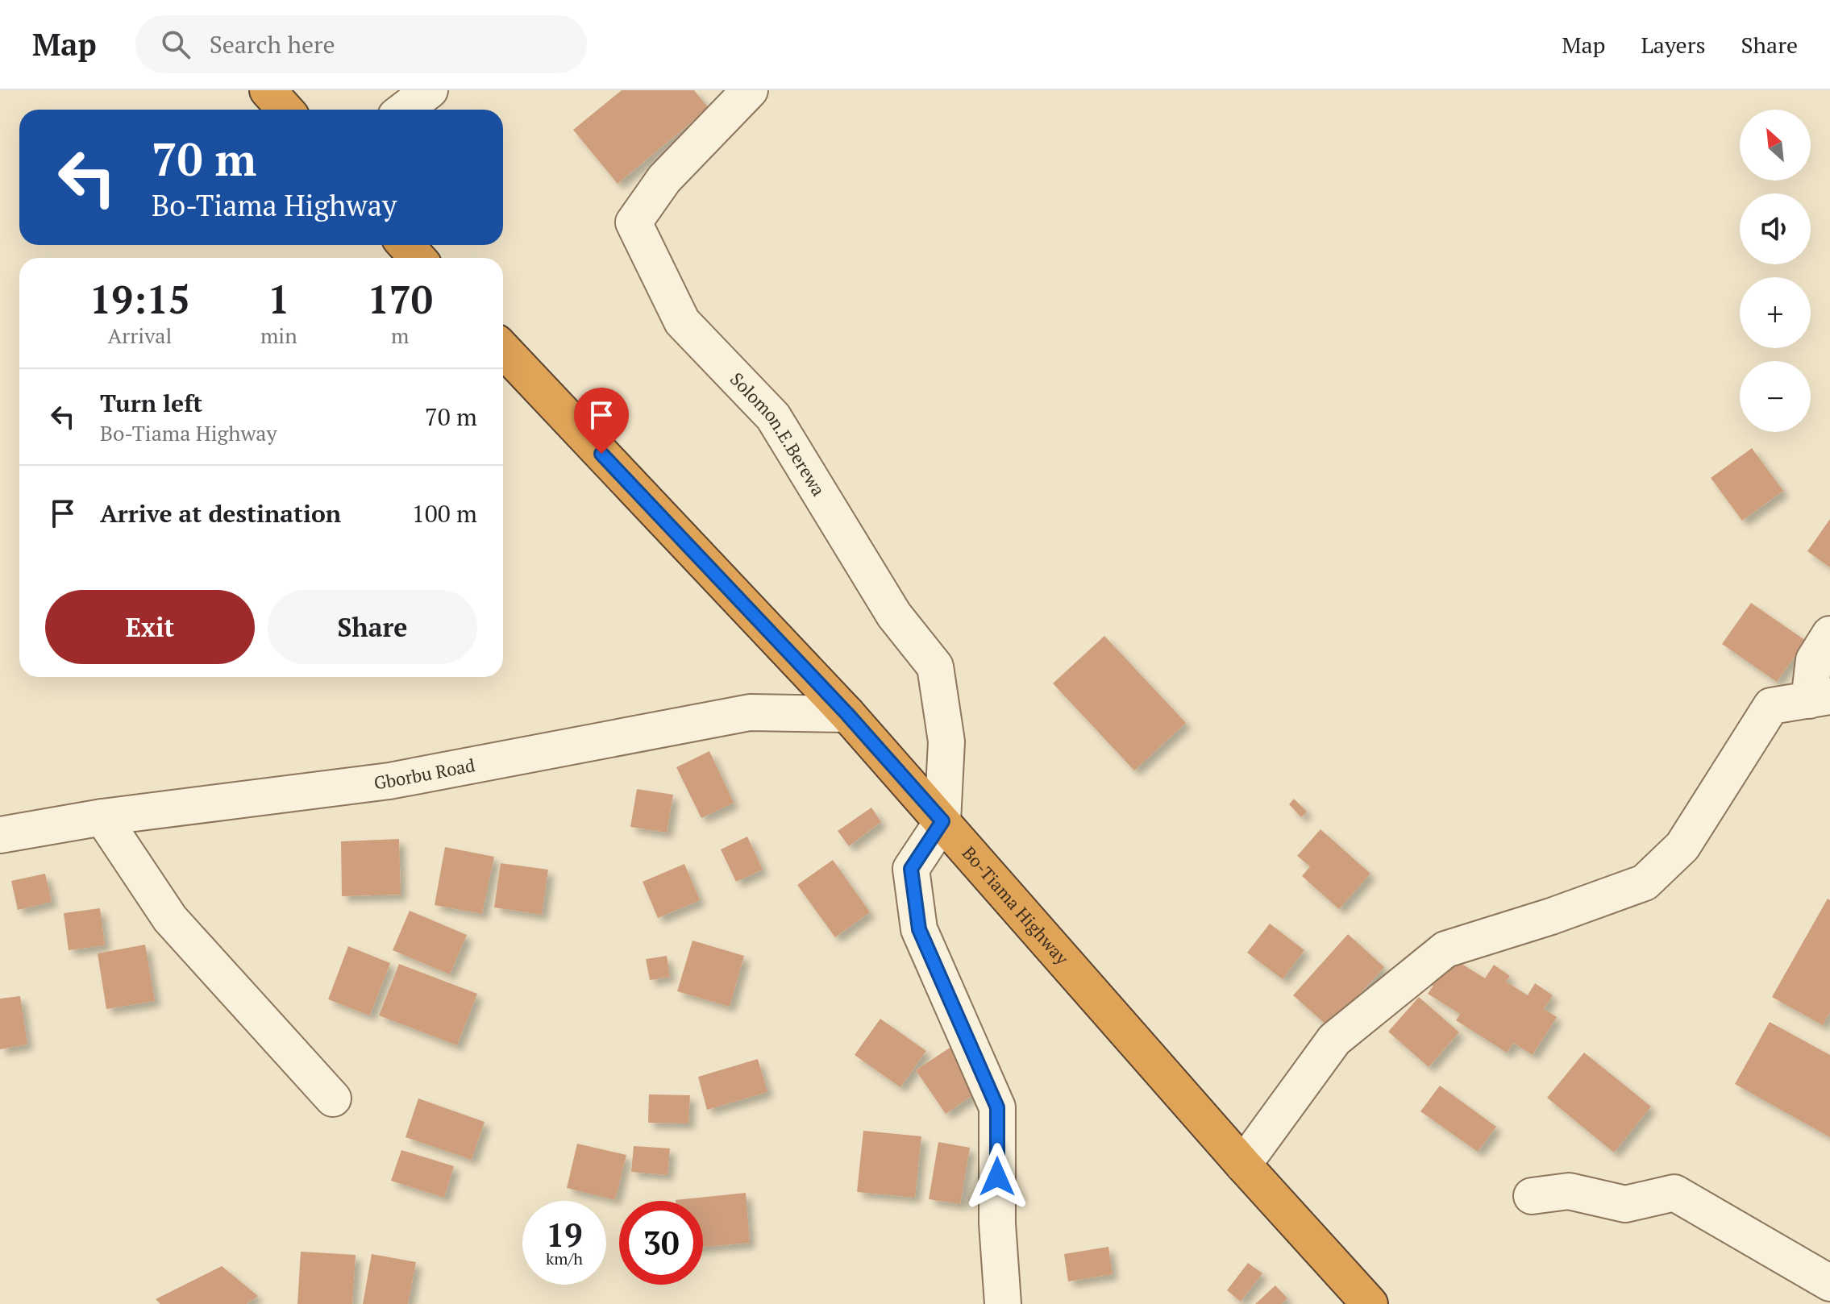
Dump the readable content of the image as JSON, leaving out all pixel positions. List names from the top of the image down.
{
  "streets": {
    "highway": ["Bo-Tiama Highway"],
    "street": ["Solomon.E.Berewa", "Gborbu Road"]
  },
  "crossings": [
    ["Solomon.E.Berewa", "Bo-Tiama Highway"],
    ["Gborbu Road", "Bo-Tiama Highway"]
  ],
  "north": "top left",
  "page": {
    "header": "Map",
    "search": "Search here",
    "nav": ["Map", "Layers", "Share"],
    "map_buttons": ["+", "−"],
    "turn": ["70 m", "Bo-Tiama Highway"],
    "eta": [
      "19:15",
      "Arrival",
      "1",
      "min",
      "170",
      "m"
    ],
    "list": [
      {
        "name": "Turn left",
        "note": "Bo-Tiama Highway",
        "value": "70 m"
      },
      {
        "name": "Arrive at destination",
        "value": "100 m"
      }
    ],
    "buttons": ["Exit", "Share"],
    "speed": "19 km/h",
    "limit": "30"
  }
}
